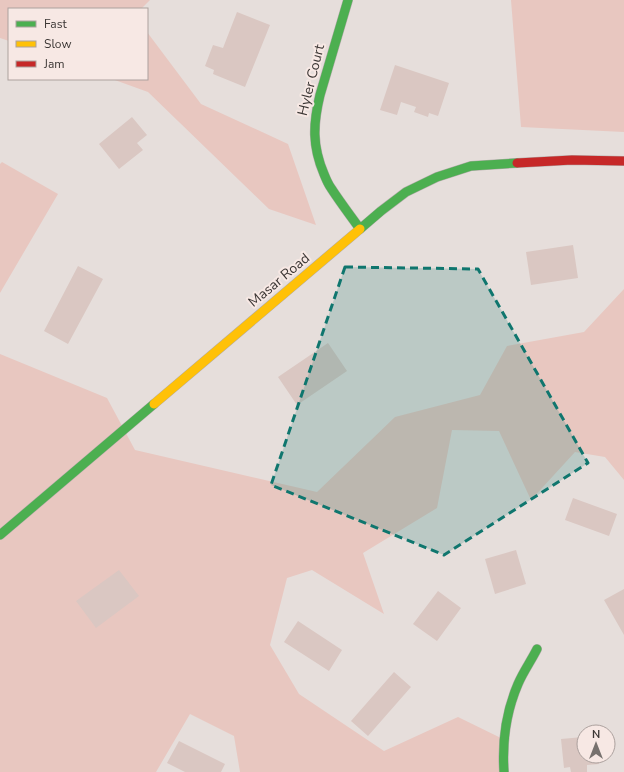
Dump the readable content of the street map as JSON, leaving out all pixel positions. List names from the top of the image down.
{
  "streets": {
    "street": ["Hyler Court", "Masar Road"]
  },
  "crossings": [
    ["Hyler Court", "Masar Road"]
  ],
  "legend": ["Fast", "Slow", "Jam"],
  "north": "top"
}
